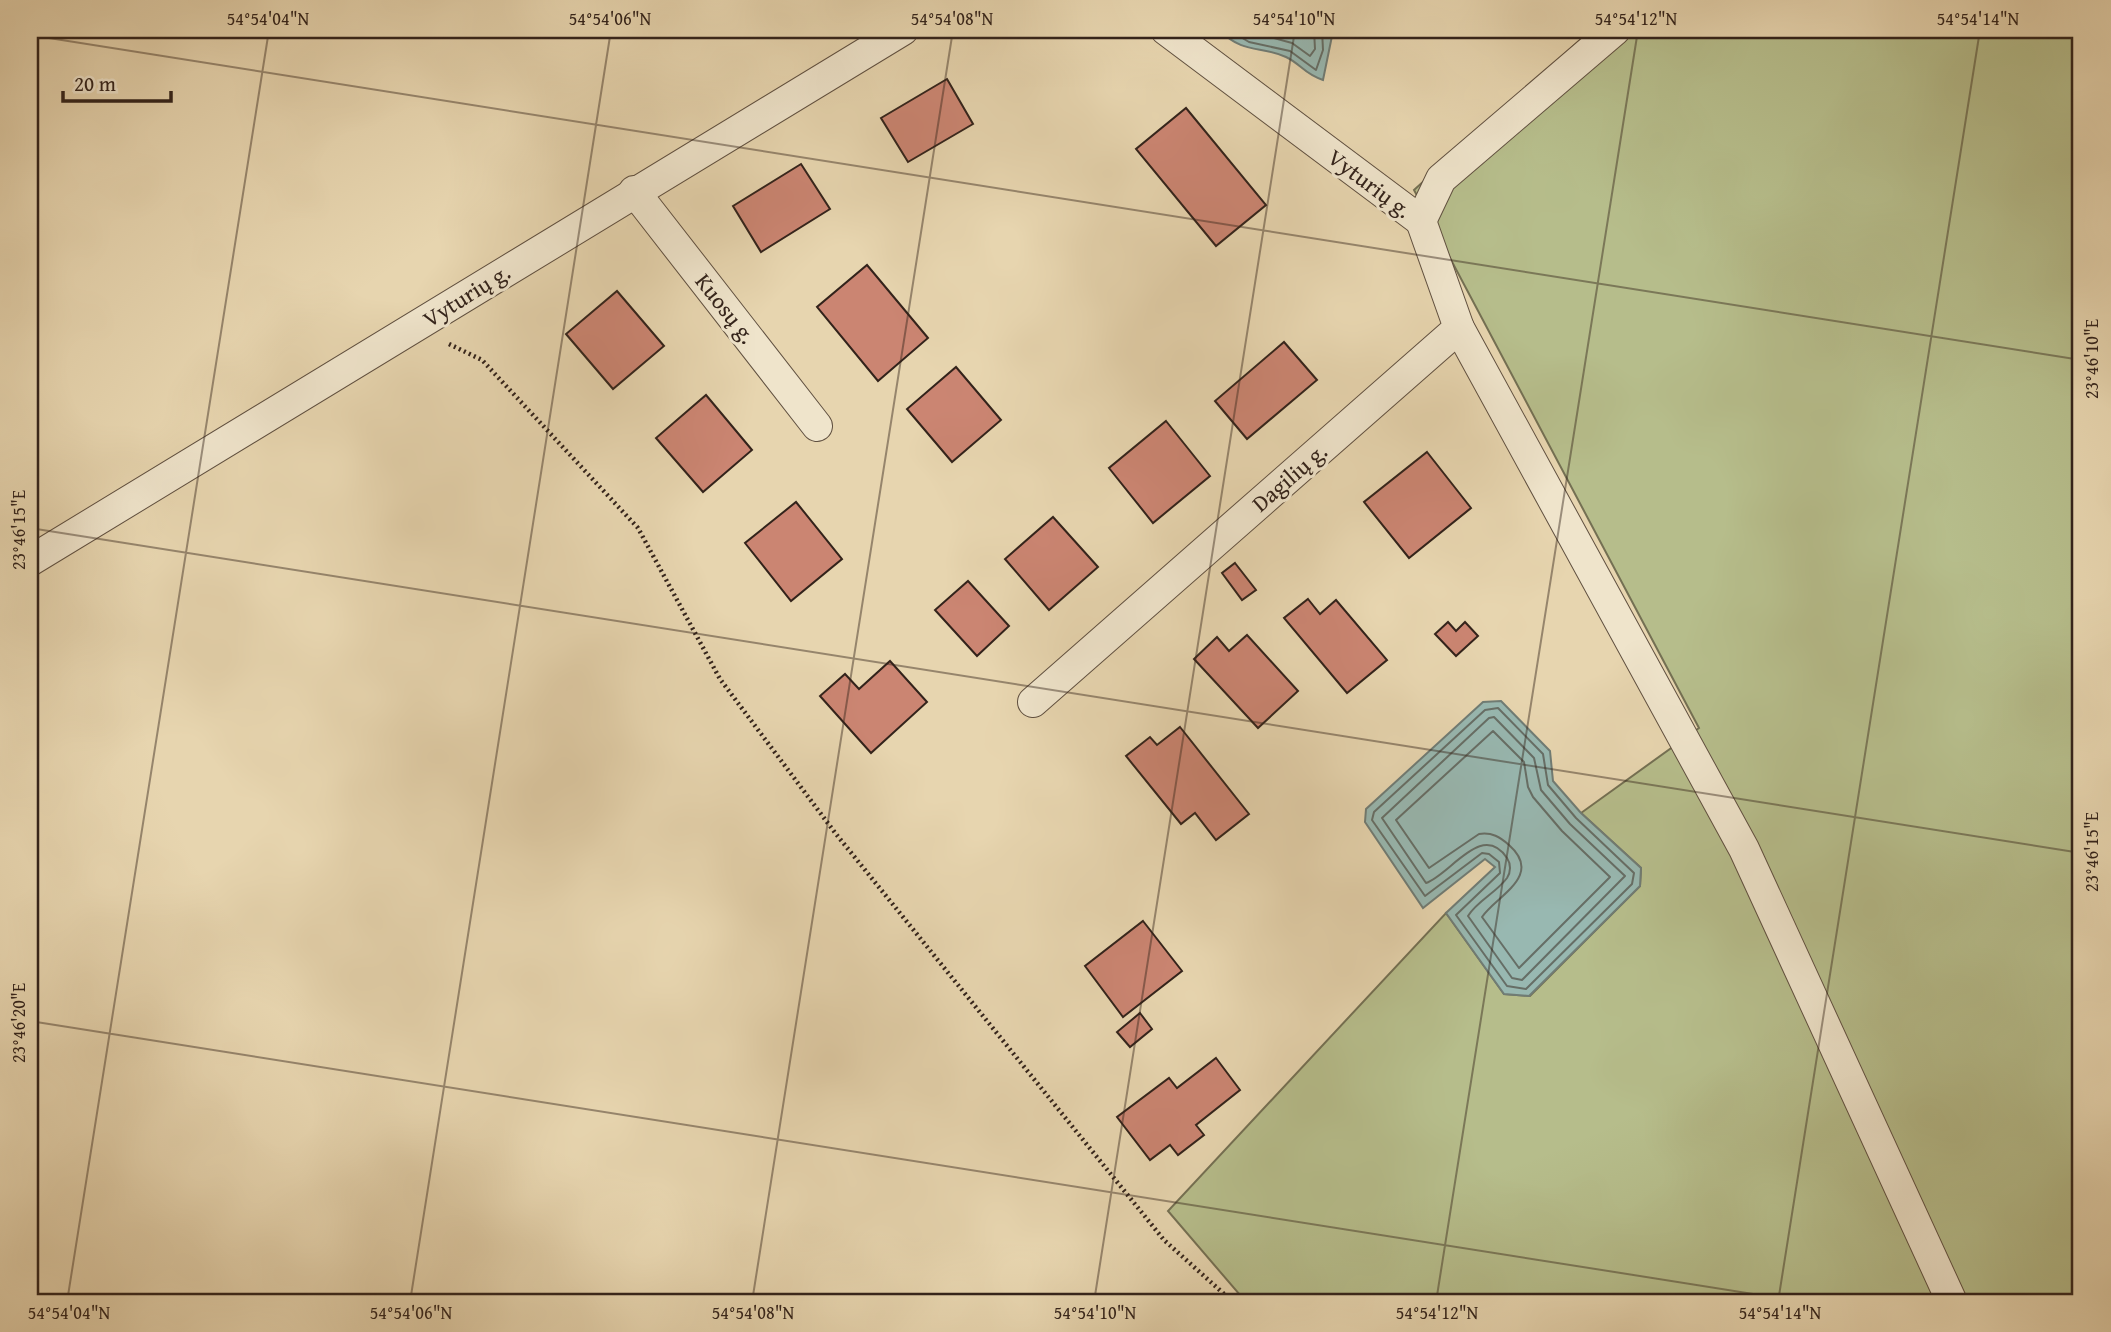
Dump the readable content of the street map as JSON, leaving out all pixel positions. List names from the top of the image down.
{
  "streets": {
    "street": ["Vyturių g.", "Kuosų g.", "Dagilių g."]
  },
  "crossings": [
    ["Vyturių g.", "Kuosų g."]
  ],
  "scale_bar": "20 m",
  "coordinates": [
    "54°54'04\"N",
    "54°54'06\"N",
    "54°54'08\"N",
    "54°54'10\"N",
    "54°54'12\"N",
    "54°54'14\"N",
    "23°46'10\"E",
    "23°46'15\"E",
    "23°46'20\"E"
  ]
}
